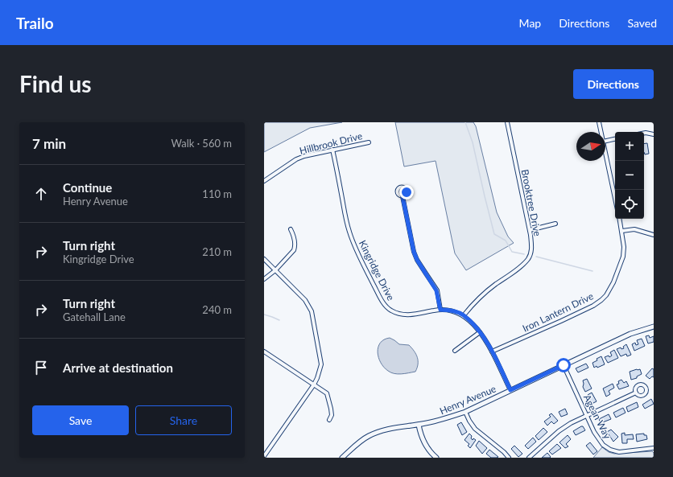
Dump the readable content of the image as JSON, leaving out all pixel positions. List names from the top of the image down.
{
  "streets": {
    "street": [
      "Hillbrook Drive",
      "Brooktree Drive",
      "Kingridge Drive",
      "Iron Lantern Drive",
      "Henry Avenue",
      "Agean Way"
    ]
  },
  "crossings": [
    ["Hillbrook Drive", "Kingridge Drive"],
    ["Brooktree Drive", "Kingridge Drive"],
    ["Kingridge Drive", "Iron Lantern Drive"],
    ["Kingridge Drive", "Henry Avenue"],
    ["Henry Avenue", "Agean Way"]
  ],
  "north": "right",
  "page": {
    "header": "Trailo",
    "nav": ["Map", "Directions", "Saved"],
    "buttons": [
      "Directions",
      ["Save", "Share"]
    ],
    "title": "Find us",
    "heading": ["7 min", "Walk · 560 m"],
    "map_buttons": ["+", "−"],
    "list": [
      ["Continue", "Henry Avenue", "110 m"],
      ["Turn right", "Kingridge Drive", "210 m"],
      ["Turn right", "Gatehall Lane", "240 m"],
      "Arrive at destination"
    ]
  }
}
